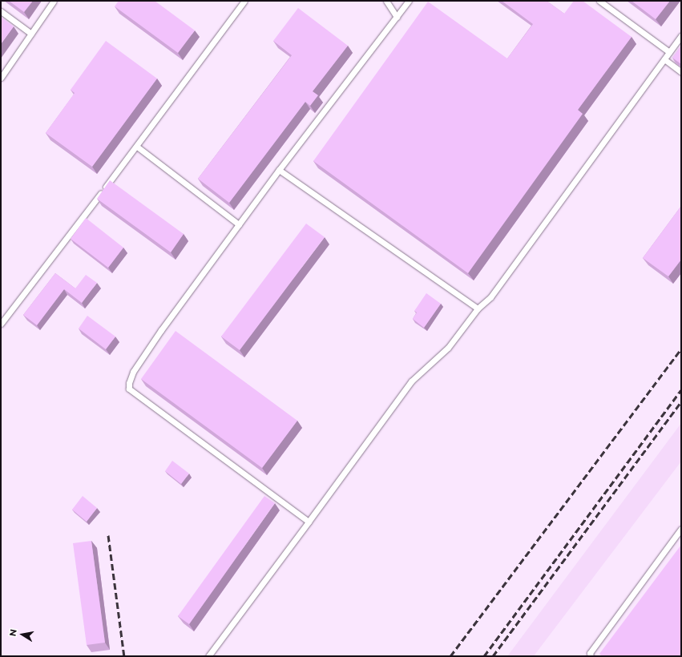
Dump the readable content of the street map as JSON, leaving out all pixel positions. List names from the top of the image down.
{
  "north": "left"
}
